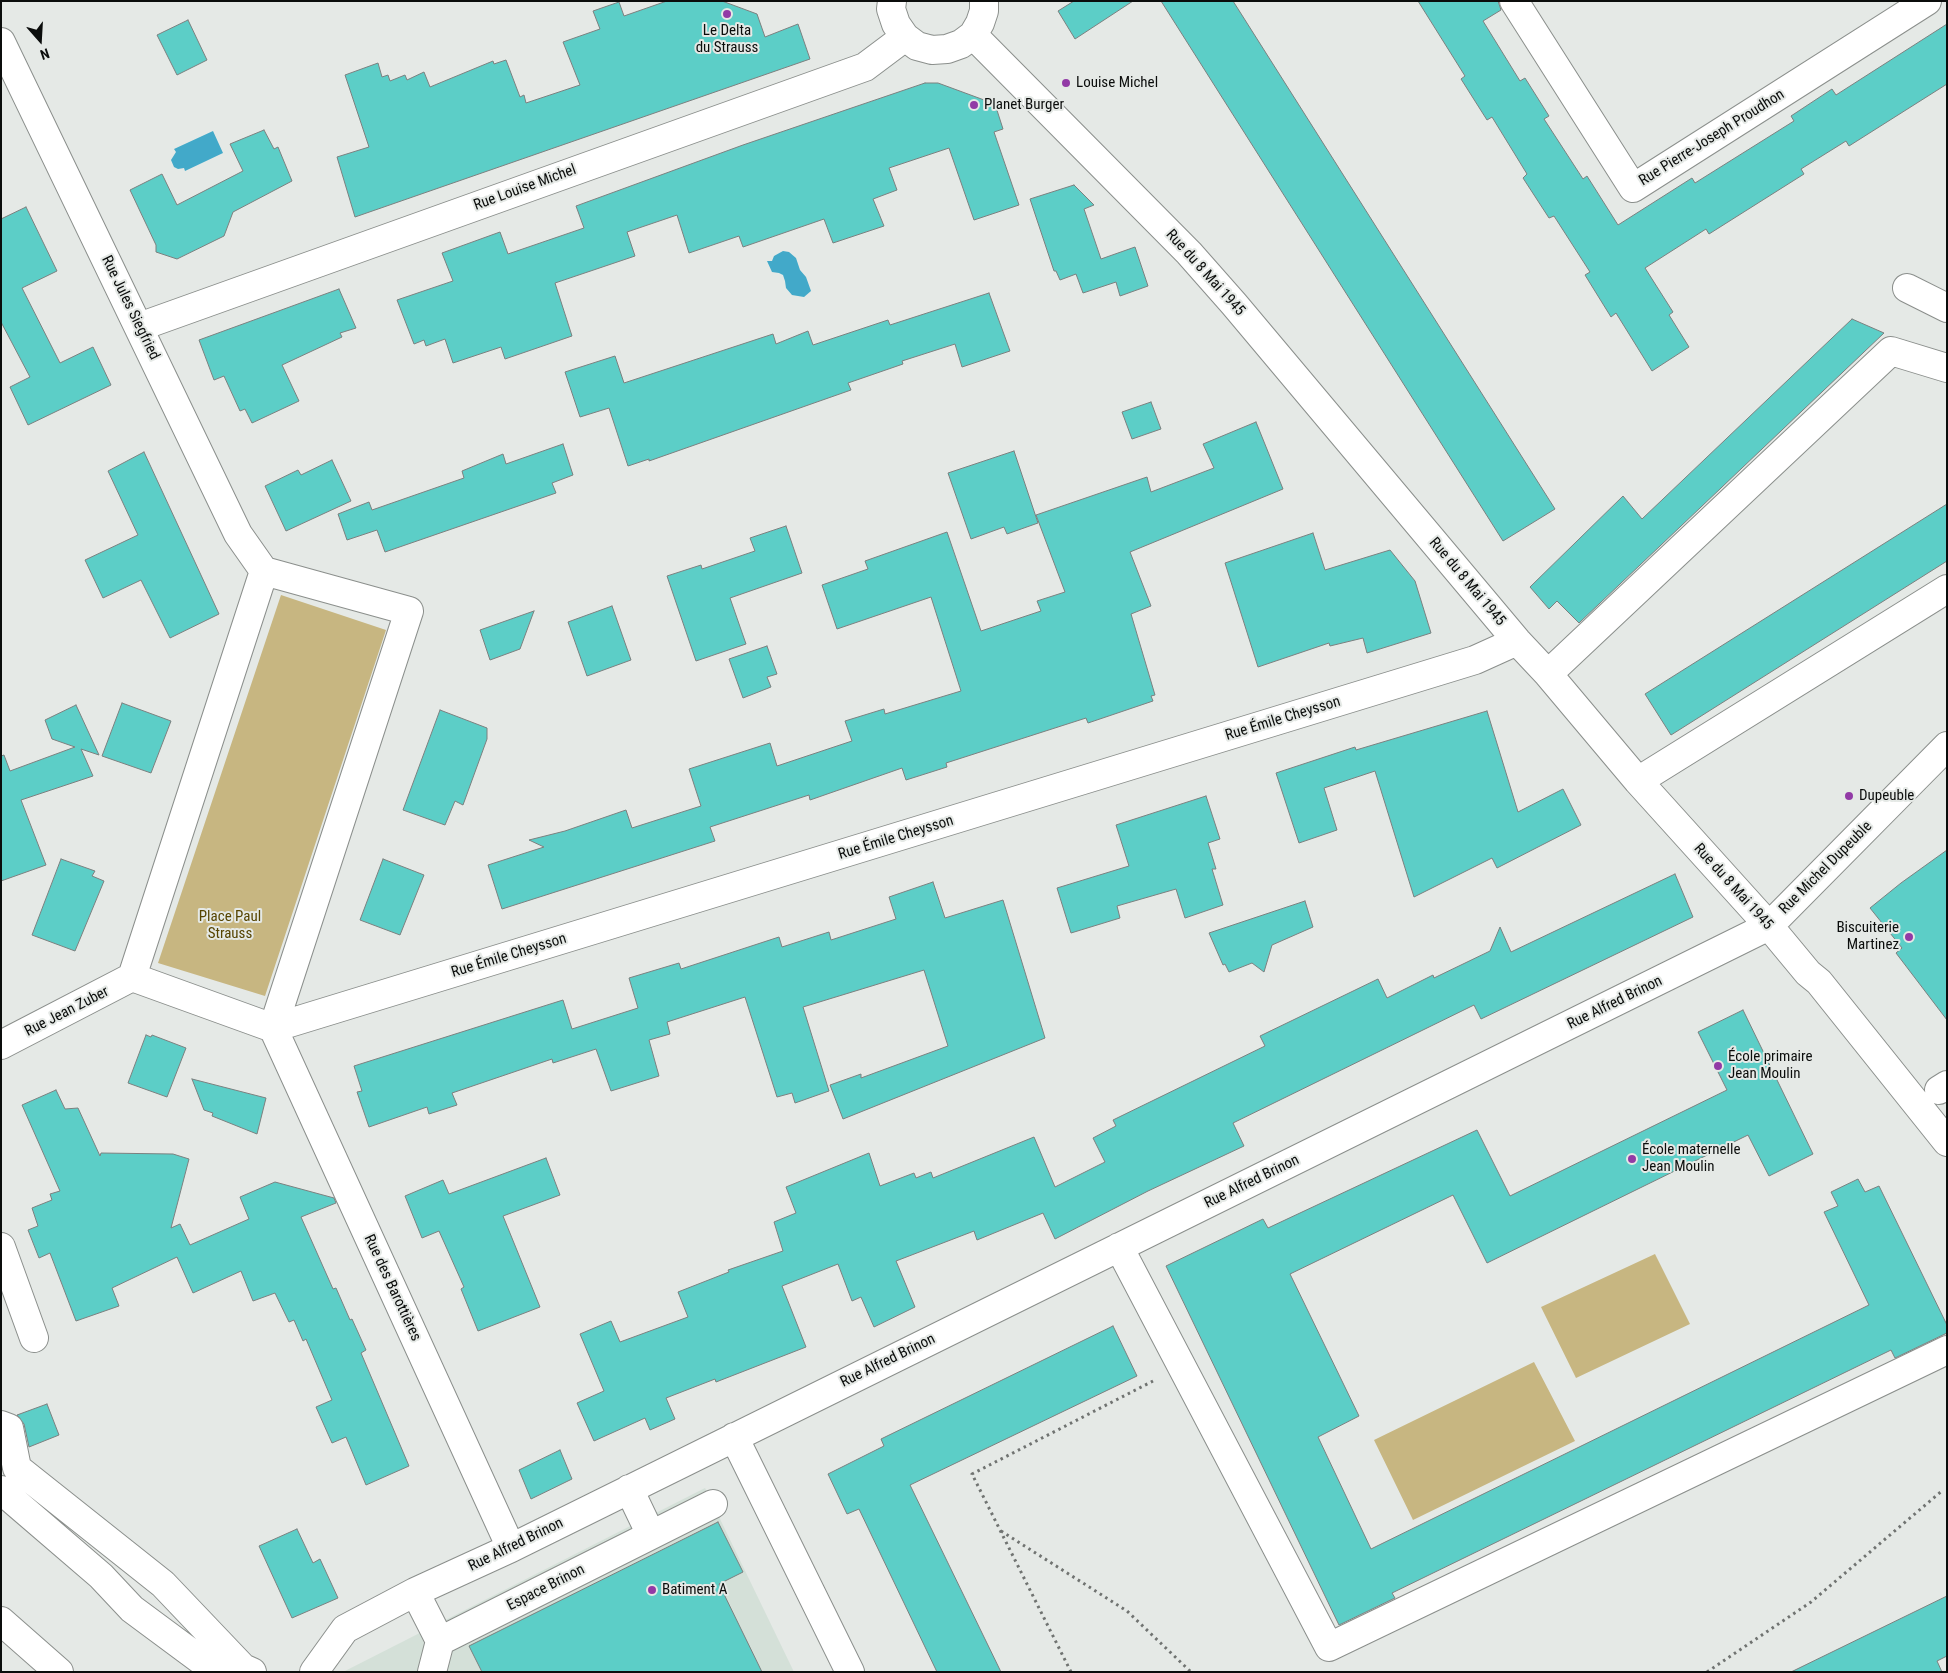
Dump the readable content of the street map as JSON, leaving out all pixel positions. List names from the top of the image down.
{
  "streets": {
    "main road": [
      "Rue Pierre-Joseph Proudhon",
      "Rue Louise Michel",
      "Rue du 8 Mai 1945",
      "Rue Jules Siegfried",
      "Rue Émile Cheysson",
      "Rue Michel Dupeuble",
      "Rue Alfred Brinon",
      "Rue Jean Zuber",
      "Rue des Barottières",
      "Espace Brinon"
    ]
  },
  "crossings": [
    ["Rue Louise Michel", "Rue Jules Siegfried"],
    ["Rue du 8 Mai 1945", "Rue Émile Cheysson"],
    ["Rue du 8 Mai 1945", "Rue Michel Dupeuble"],
    ["Rue du 8 Mai 1945", "Rue Alfred Brinon"],
    ["Rue Émile Cheysson", "Rue des Barottières"],
    ["Rue Michel Dupeuble", "Rue Alfred Brinon"],
    ["Rue Alfred Brinon", "Rue des Barottières"]
  ],
  "parks": ["Place Paul Strauss"],
  "places": [
    "Le Delta du Strauss",
    "Louise Michel",
    "Planet Burger",
    "Dupeuble",
    "Biscuiterie Martinez",
    "École primaire Jean Moulin",
    "École maternelle Jean Moulin",
    "Batiment A"
  ],
  "north": "bottom"
}
